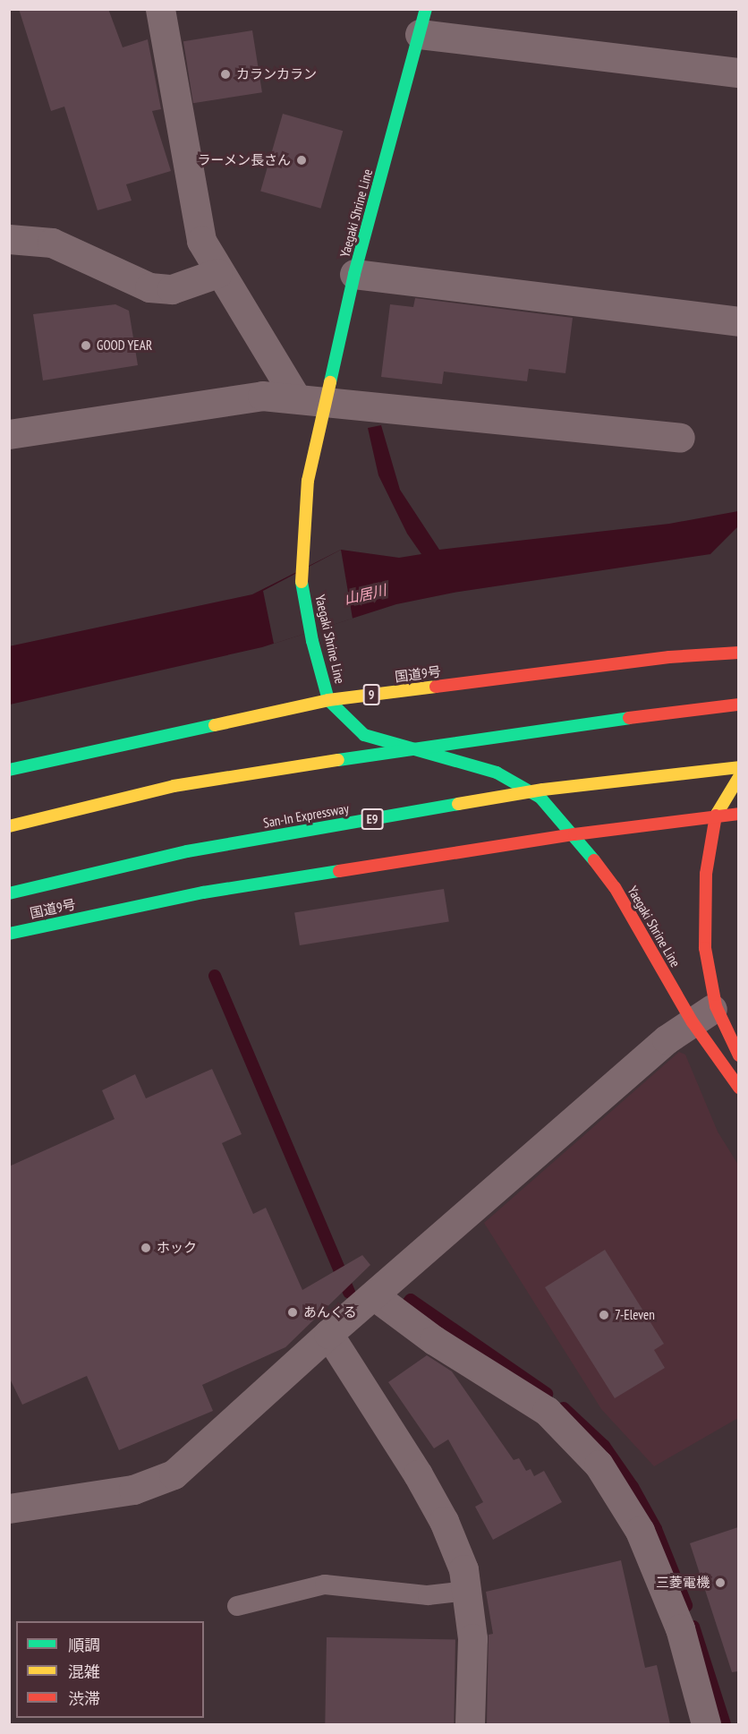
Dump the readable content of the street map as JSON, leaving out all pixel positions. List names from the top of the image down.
{
  "streets": {
    "main road": [
      "Yaegaki Shrine Line",
      "国道9号",
      "9",
      "San-In Expressway",
      "E9"
    ]
  },
  "crossings": [
    ["Yaegaki Shrine Line", "国道9号"]
  ],
  "water": ["山居川"],
  "places": [
    "カランカラン",
    "ラーメン長さん",
    "GOOD YEAR",
    "ホック",
    "あんくる",
    "7-Eleven",
    "三菱電機"
  ],
  "legend": ["順調", "混雑", "渋滞"]
}
